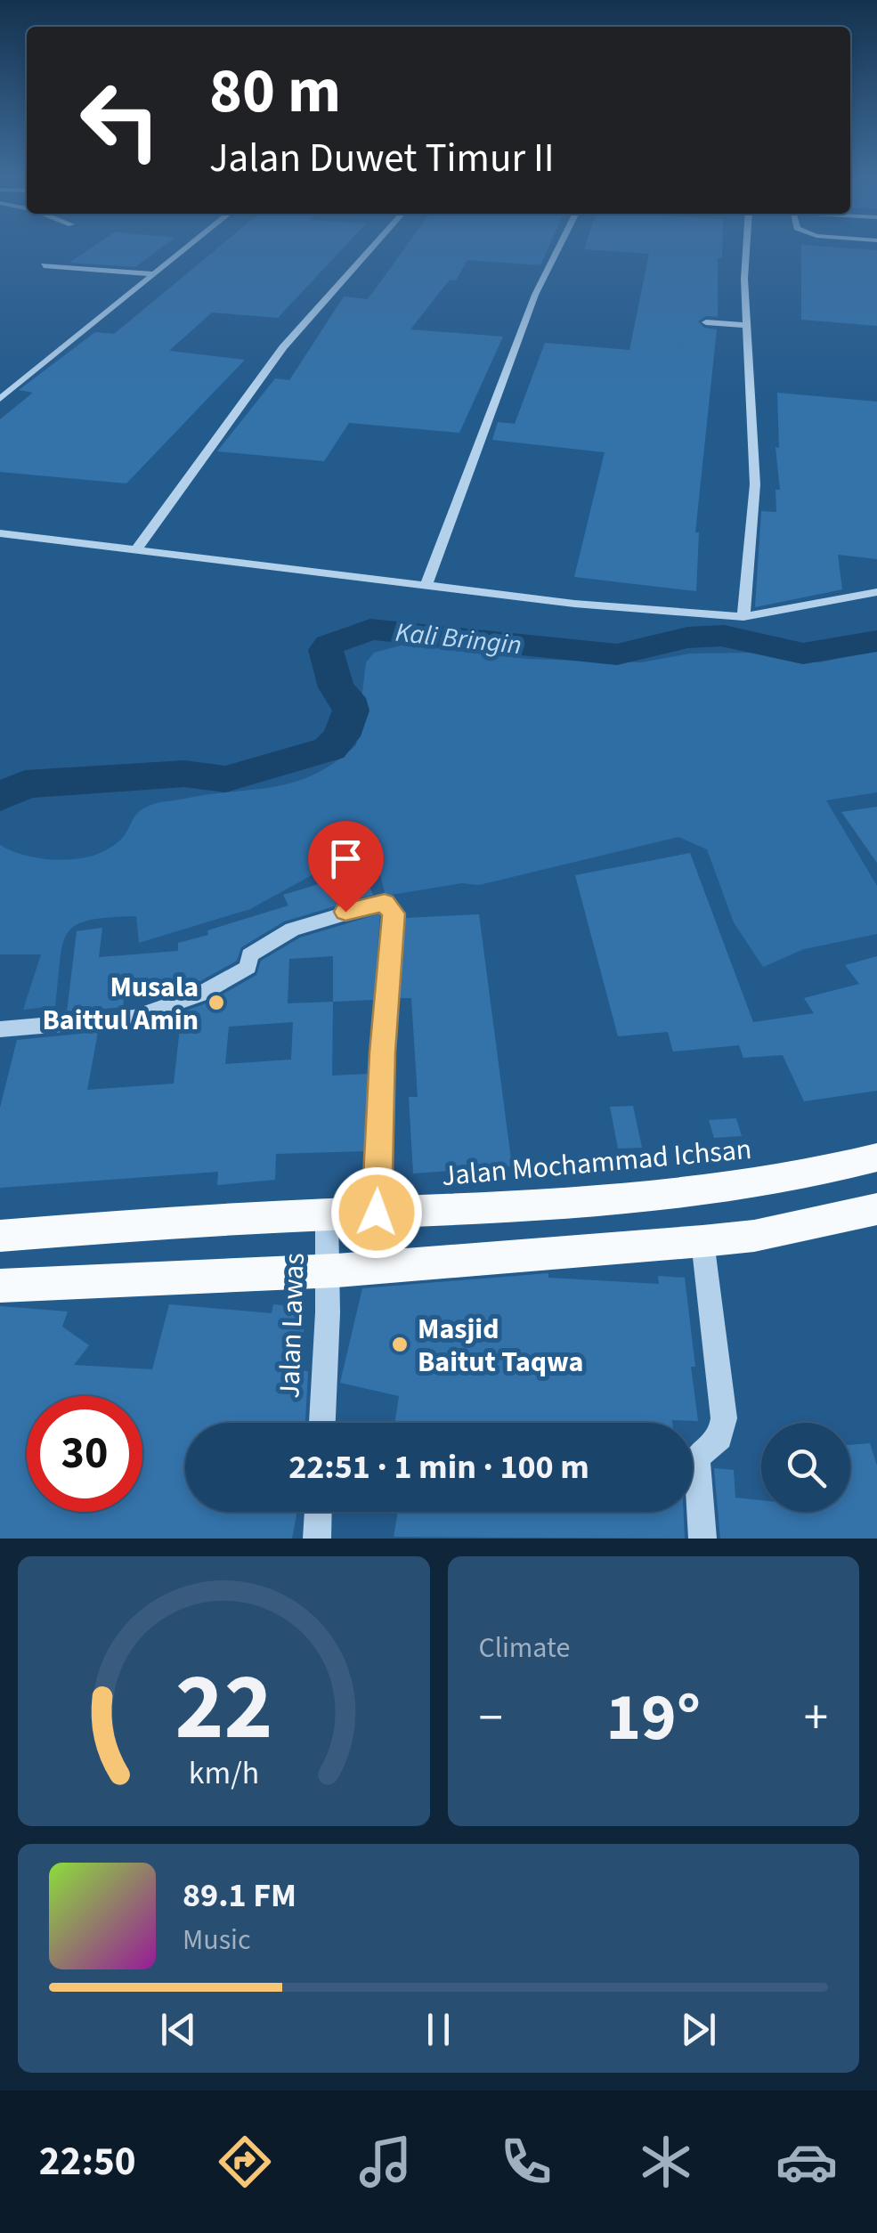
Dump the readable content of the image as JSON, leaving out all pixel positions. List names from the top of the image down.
{
  "streets": {
    "main road": ["Jalan Mochammad Ichsan"],
    "street": ["Jalan Lawas"]
  },
  "crossings": [
    ["Jalan Mochammad Ichsan", "Jalan Lawas"]
  ],
  "water": ["Kali Bringin"],
  "places": ["Musala Baittul Amin", "Masjid Baitut Taqwa"],
  "page": {
    "turn": ["80 m", "Jalan Duwet Timur II"],
    "limit": "30",
    "trip": "22:51 · 1 min · 100 m",
    "tile": "Climate",
    "heat": ["−", "19°", "+"],
    "song": ["89.1 FM", "Music"],
    "tabs": "22:50",
    "gauge": ["22", "km/h"]
  }
}
